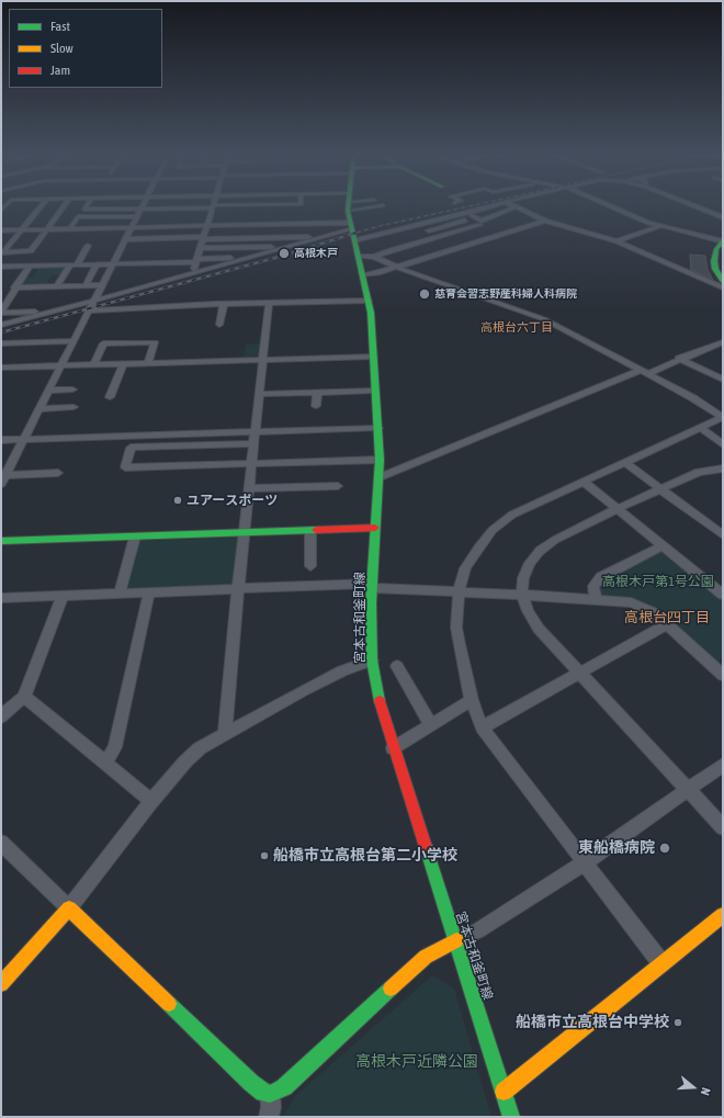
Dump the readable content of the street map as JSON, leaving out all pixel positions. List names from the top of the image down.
{
  "streets": {
    "street": ["宮本古和釜町線"]
  },
  "districts": ["高根台六丁目", "高根台四丁目"],
  "parks": ["高根木戸第1号公園", "高根木戸近隣公園"],
  "places": [
    "高根木戸",
    "慈育会習志野産科婦人科病院",
    "ユアースポーツ",
    "東船橋病院",
    "船橋市立高根台第二小学校",
    "船橋市立高根台中学校"
  ],
  "legend": ["Fast", "Slow", "Jam"],
  "north": "right"
}
